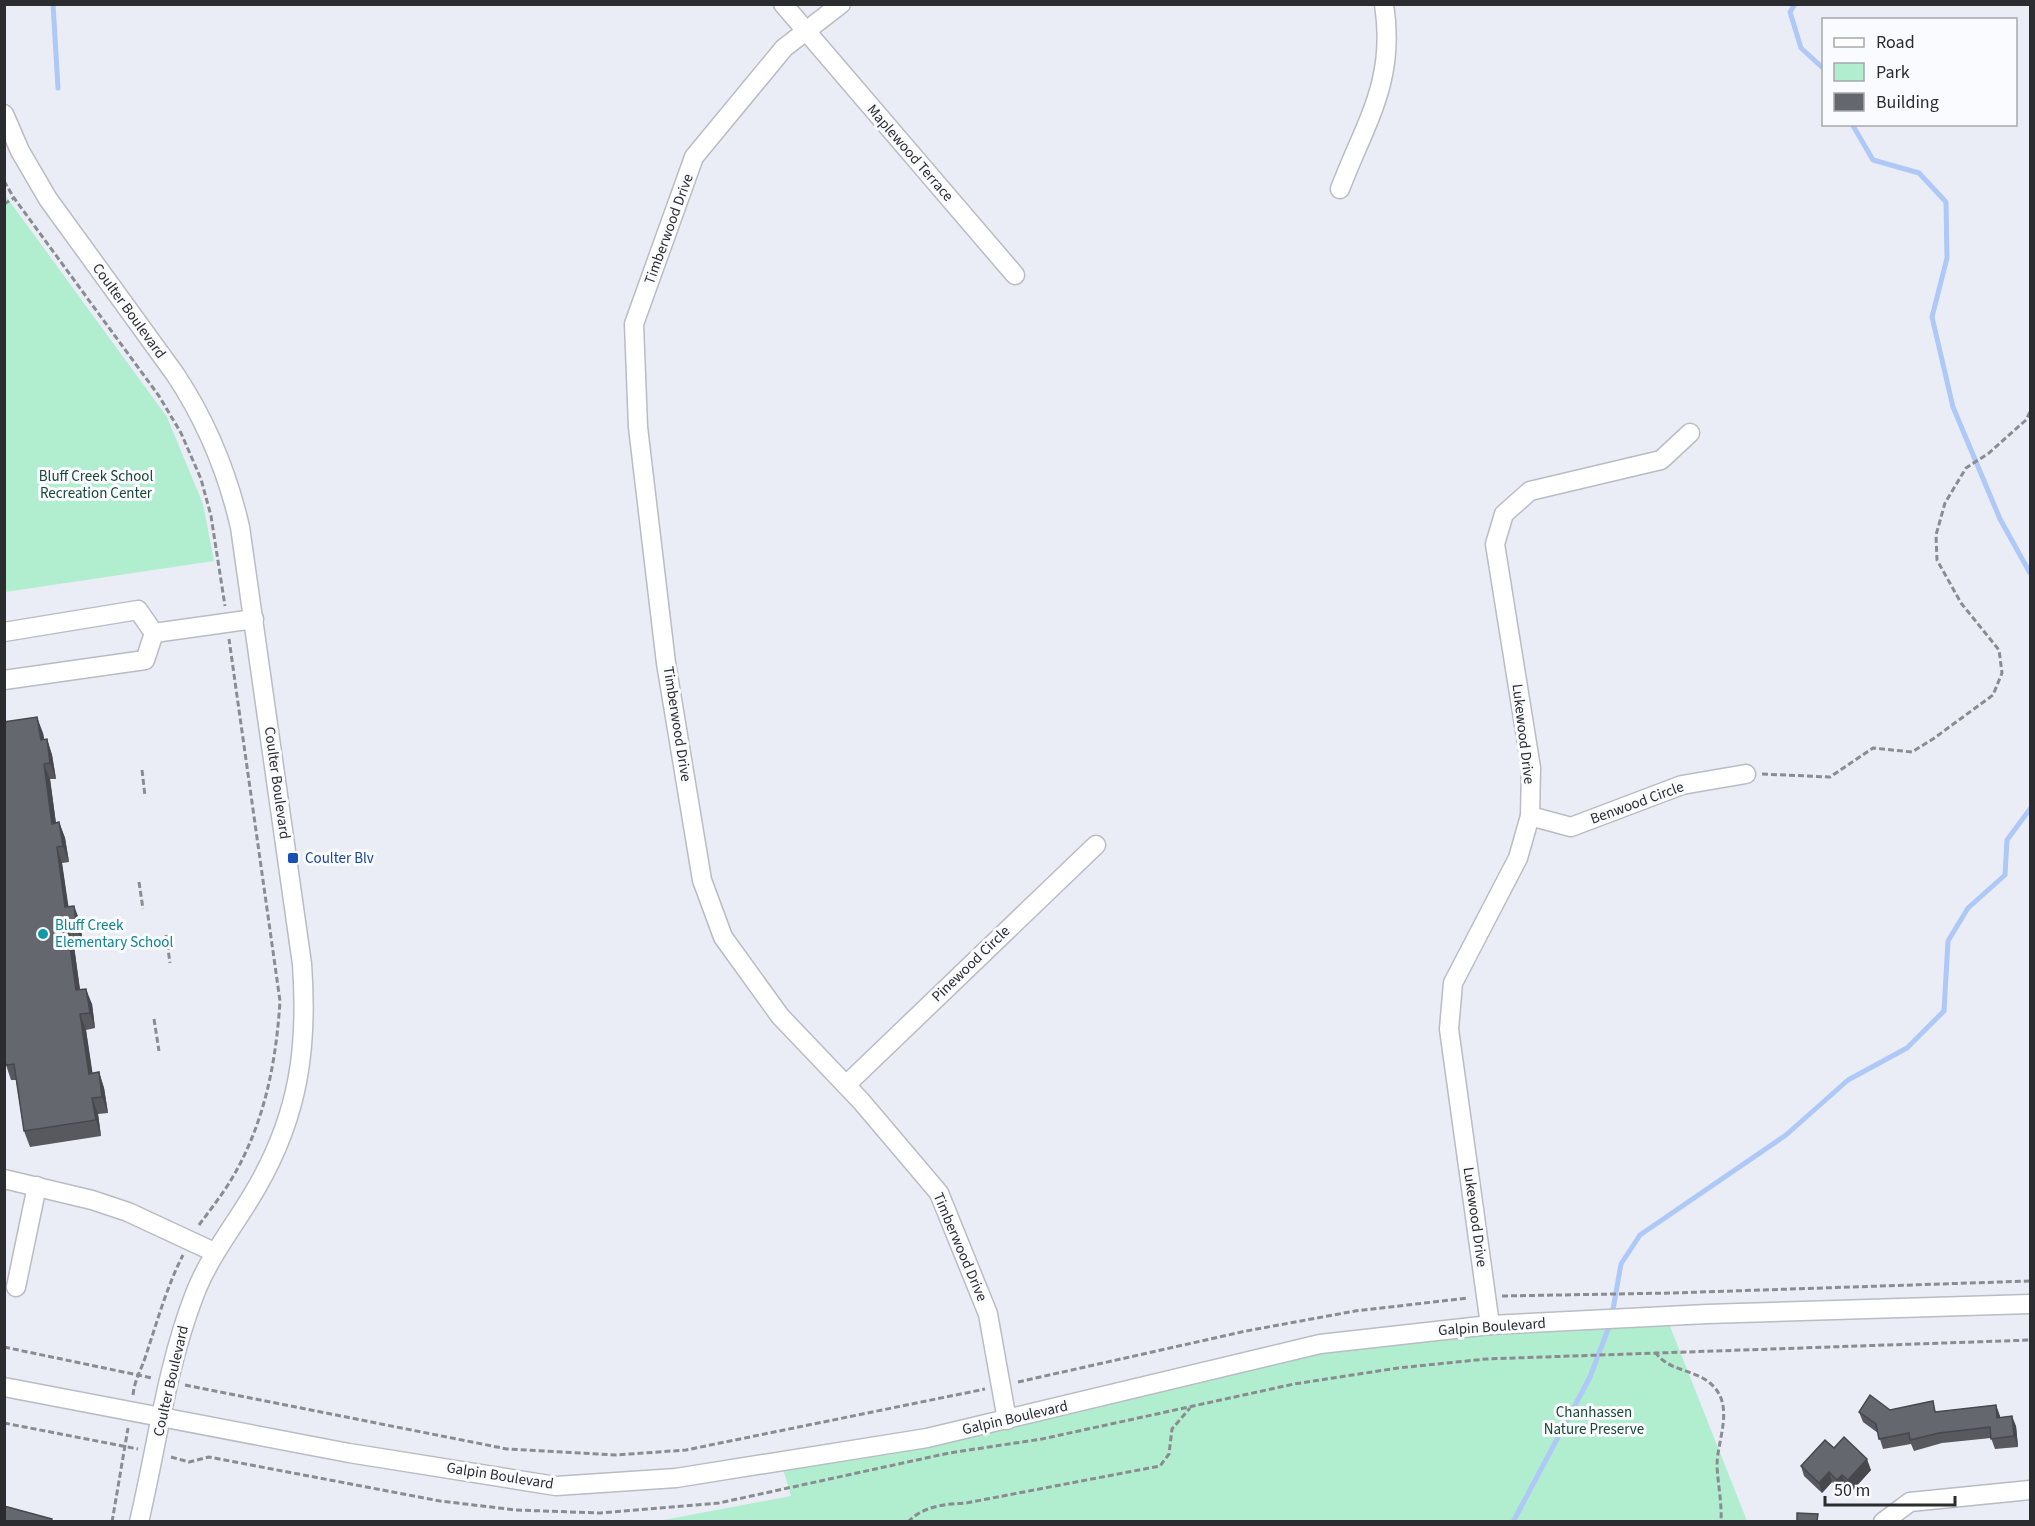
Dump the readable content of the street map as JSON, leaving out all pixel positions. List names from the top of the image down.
{
  "streets": {
    "street": [
      "Maplewood Terrace",
      "Timberwood Drive",
      "Coulter Boulevard",
      "Lukewood Drive",
      "Benwood Circle",
      "Pinewood Circle",
      "Galpin Boulevard"
    ]
  },
  "crossings": [
    ["Maplewood Terrace", "Timberwood Drive"],
    ["Timberwood Drive", "Pinewood Circle"],
    ["Timberwood Drive", "Galpin Boulevard"],
    ["Coulter Boulevard", "Galpin Boulevard"],
    ["Lukewood Drive", "Benwood Circle"],
    ["Lukewood Drive", "Galpin Boulevard"]
  ],
  "parks": ["Bluff Creek School Recreation Center", "Chanhassen Nature Preserve"],
  "places": {
    "transit": ["Coulter Blv"],
    "other": ["Bluff Creek Elementary School"]
  },
  "legend": ["Road", "Park", "Building"],
  "scale_bar": "50 m"
}
